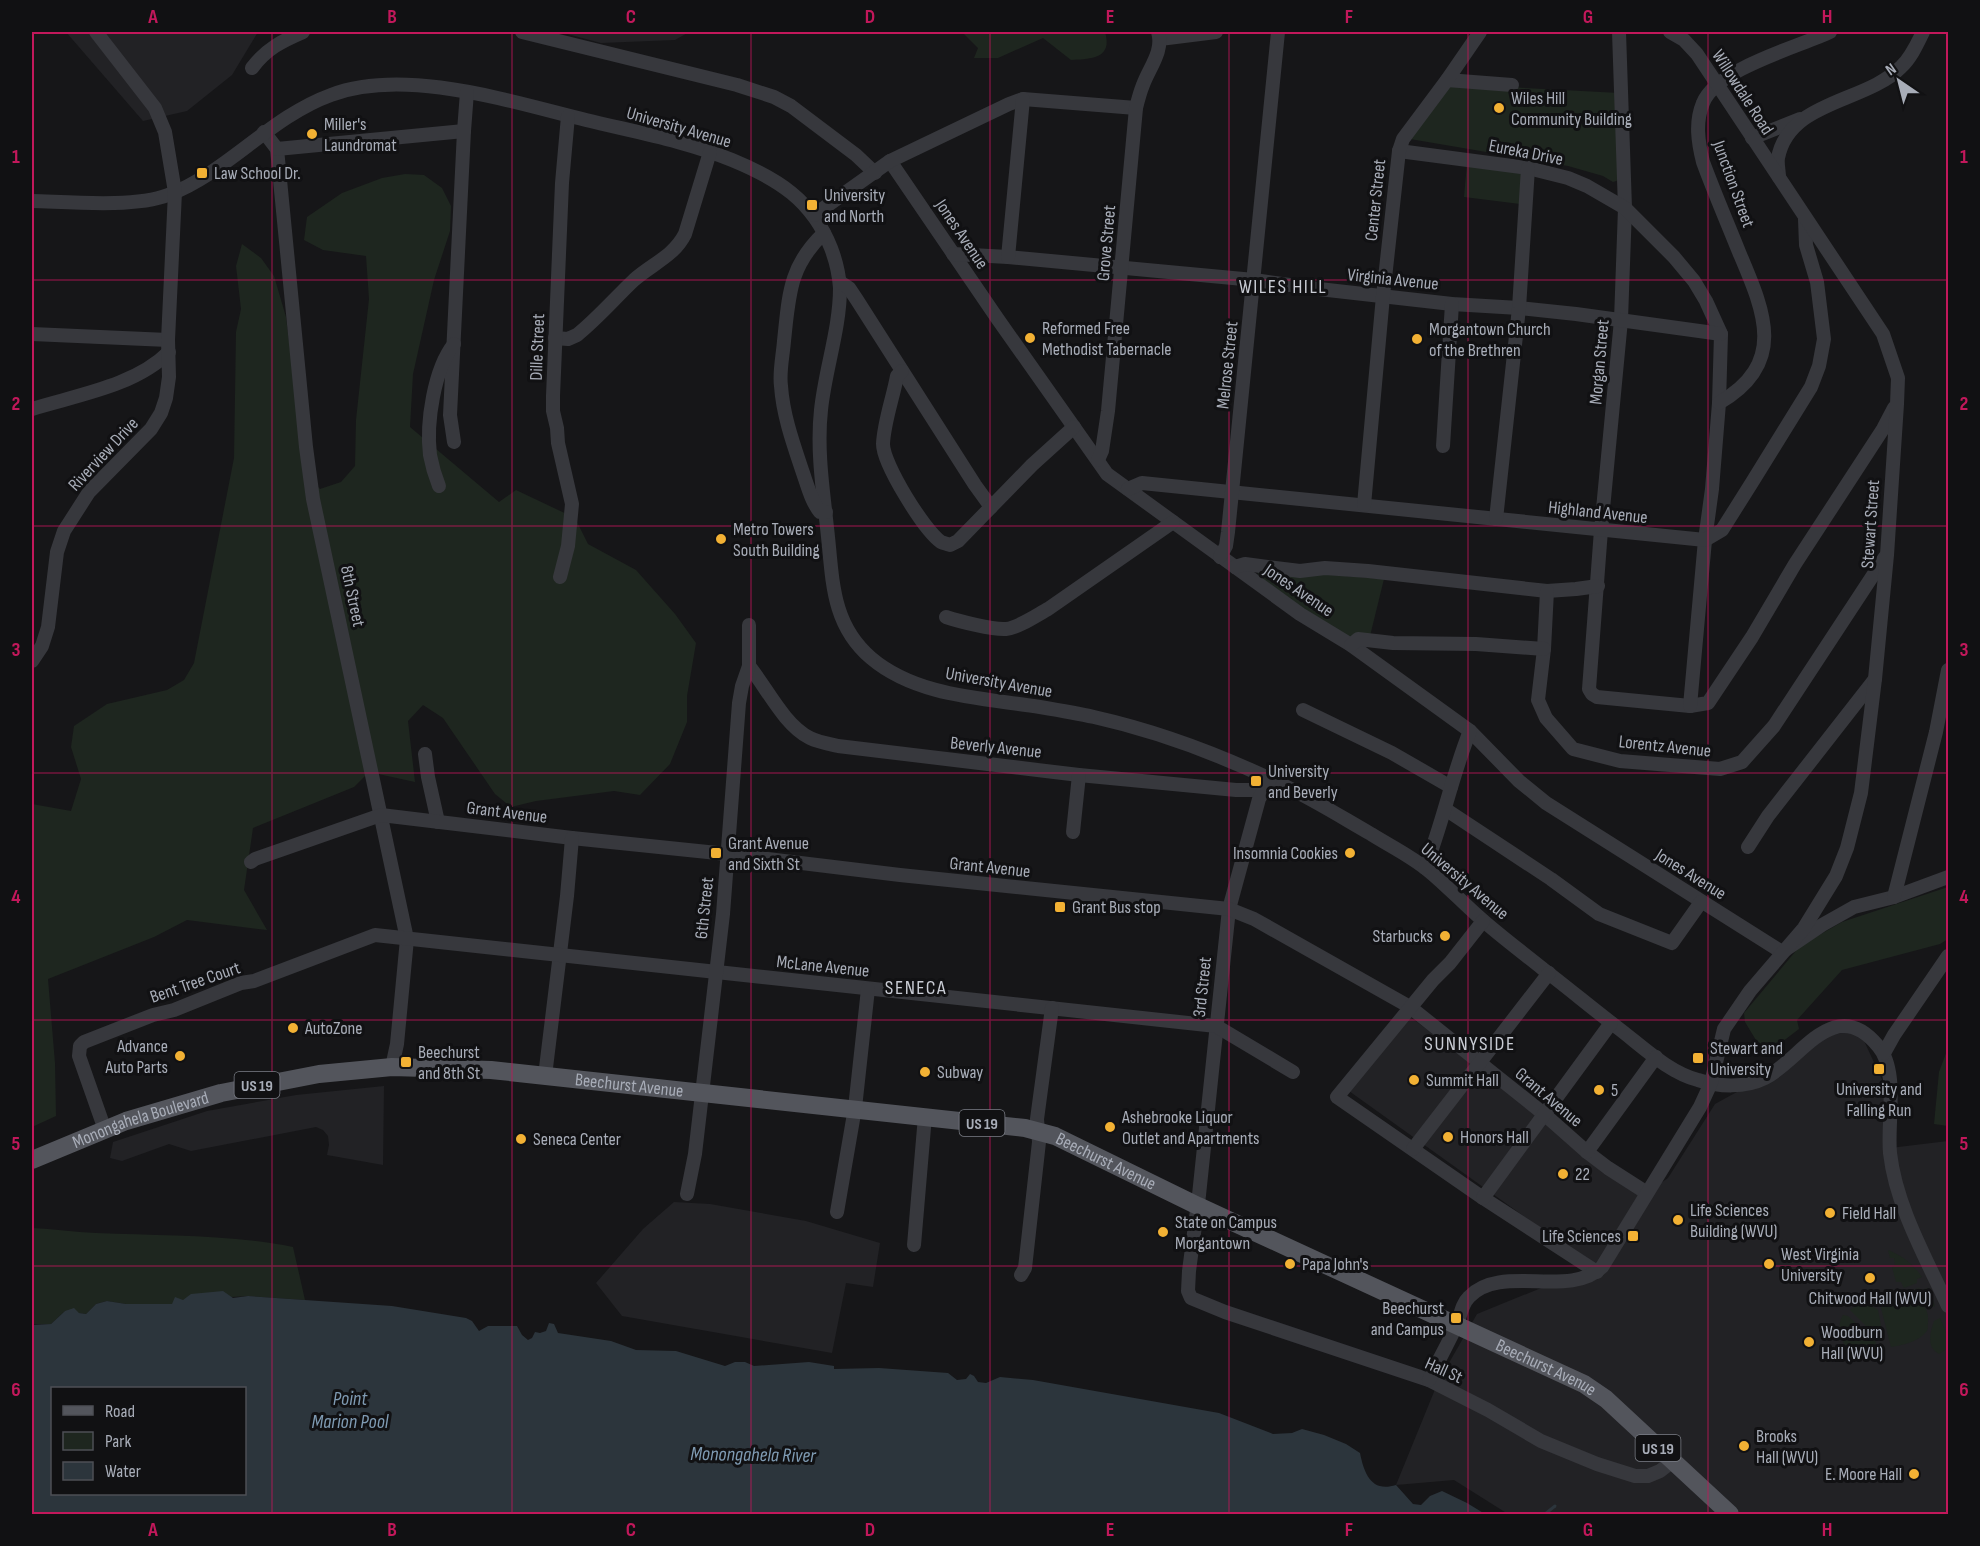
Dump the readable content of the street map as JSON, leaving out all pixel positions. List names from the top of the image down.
{
  "streets": {
    "main road": ["US 19", "Beechurst Avenue", "Monongahela Boulevard"],
    "street": [
      "Willowdale Road",
      "University Avenue",
      "Eureka Drive",
      "Junction Street",
      "Center Street",
      "Jones Avenue",
      "Grove Street",
      "Virginia Avenue",
      "Dille Street",
      "Morgan Street",
      "Melrose Street",
      "Riverview Drive",
      "Highland Avenue",
      "Stewart Street",
      "8th Street",
      "Lorentz Avenue",
      "Beverly Avenue",
      "Grant Avenue",
      "6th Street",
      "McLane Avenue",
      "Bent Tree Court",
      "3rd Street",
      "Hall St"
    ]
  },
  "crossings": [
    ["Willowdale Road", "Junction Street"],
    ["Willowdale Road", "Stewart Street"],
    ["University Avenue", "Dille Street"],
    ["University Avenue", "Riverview Drive"],
    ["University Avenue", "Stewart Street"],
    ["University Avenue", "Beverly Avenue"],
    ["University Avenue", "3rd Street"],
    ["Eureka Drive", "Center Street"],
    ["Eureka Drive", "Virginia Avenue"],
    ["Eureka Drive", "Morgan Street"],
    ["Center Street", "Virginia Avenue"],
    ["Center Street", "Highland Avenue"],
    ["Jones Avenue", "Grove Street"],
    ["Jones Avenue", "Virginia Avenue"],
    ["Jones Avenue", "Melrose Street"],
    ["Jones Avenue", "Highland Avenue"],
    ["Jones Avenue", "Stewart Street"],
    ["Grove Street", "Virginia Avenue"],
    ["Virginia Avenue", "Morgan Street"],
    ["Virginia Avenue", "Melrose Street"],
    ["Morgan Street", "Highland Avenue"],
    ["Melrose Street", "Highland Avenue"],
    ["Stewart Street", "Lorentz Avenue"],
    ["Stewart Street", "Grant Avenue"],
    ["8th Street", "Grant Avenue"],
    ["8th Street", "McLane Avenue"],
    ["8th Street", "Bent Tree Court"],
    ["8th Street", "Beechurst Avenue"],
    ["8th Street", "Monongahela Boulevard"],
    ["Beverly Avenue", "6th Street"],
    ["Beverly Avenue", "3rd Street"],
    ["Grant Avenue", "6th Street"],
    ["Grant Avenue", "3rd Street"],
    ["6th Street", "McLane Avenue"],
    ["6th Street", "Beechurst Avenue"],
    ["McLane Avenue", "Bent Tree Court"],
    ["McLane Avenue", "3rd Street"],
    ["Bent Tree Court", "Monongahela Boulevard"],
    ["3rd Street", "Beechurst Avenue"],
    ["3rd Street", "Hall St"],
    ["Beechurst Avenue", "Monongahela Boulevard"],
    ["Beechurst Avenue", "Hall St"]
  ],
  "districts": ["WILES HILL", "SENECA", "SUNNYSIDE"],
  "water": ["Point Marion Pool", "Monongahela River"],
  "places": {
    "other": [
      "Wiles Hill Community Building",
      "Miller's Laundromat",
      "Reformed Free Methodist Tabernacle",
      "Morgantown Church of the Brethren",
      "Metro Towers South Building",
      "Insomnia Cookies",
      "Starbucks",
      "AutoZone",
      "Advance Auto Parts",
      "Subway",
      "Summit Hall",
      "5",
      "Ashebrooke Liquor Outlet and Apartments",
      "Honors Hall",
      "Seneca Center",
      "22",
      "Field Hall",
      "Life Sciences Building (WVU)",
      "State on Campus Morgantown",
      "Papa John's",
      "West Virginia University",
      "Chitwood Hall (WVU)",
      "Woodburn Hall (WVU)",
      "Brooks Hall (WVU)",
      "E. Moore Hall"
    ],
    "transit": [
      "Law School Dr.",
      "University and North",
      "University and Beverly",
      "Grant Avenue and Sixth St",
      "Grant Bus stop",
      "Stewart and University",
      "Beechurst and 8th St",
      "University and Falling Run",
      "Life Sciences",
      "Beechurst and Campus"
    ]
  },
  "legend": ["Road", "Park", "Water"],
  "north": "top left",
  "grid": {
    "columns": [
      "A",
      "B",
      "C",
      "D",
      "E",
      "F",
      "G",
      "H"
    ],
    "rows": [
      "1",
      "2",
      "3",
      "4",
      "5",
      "6"
    ]
  }
}
